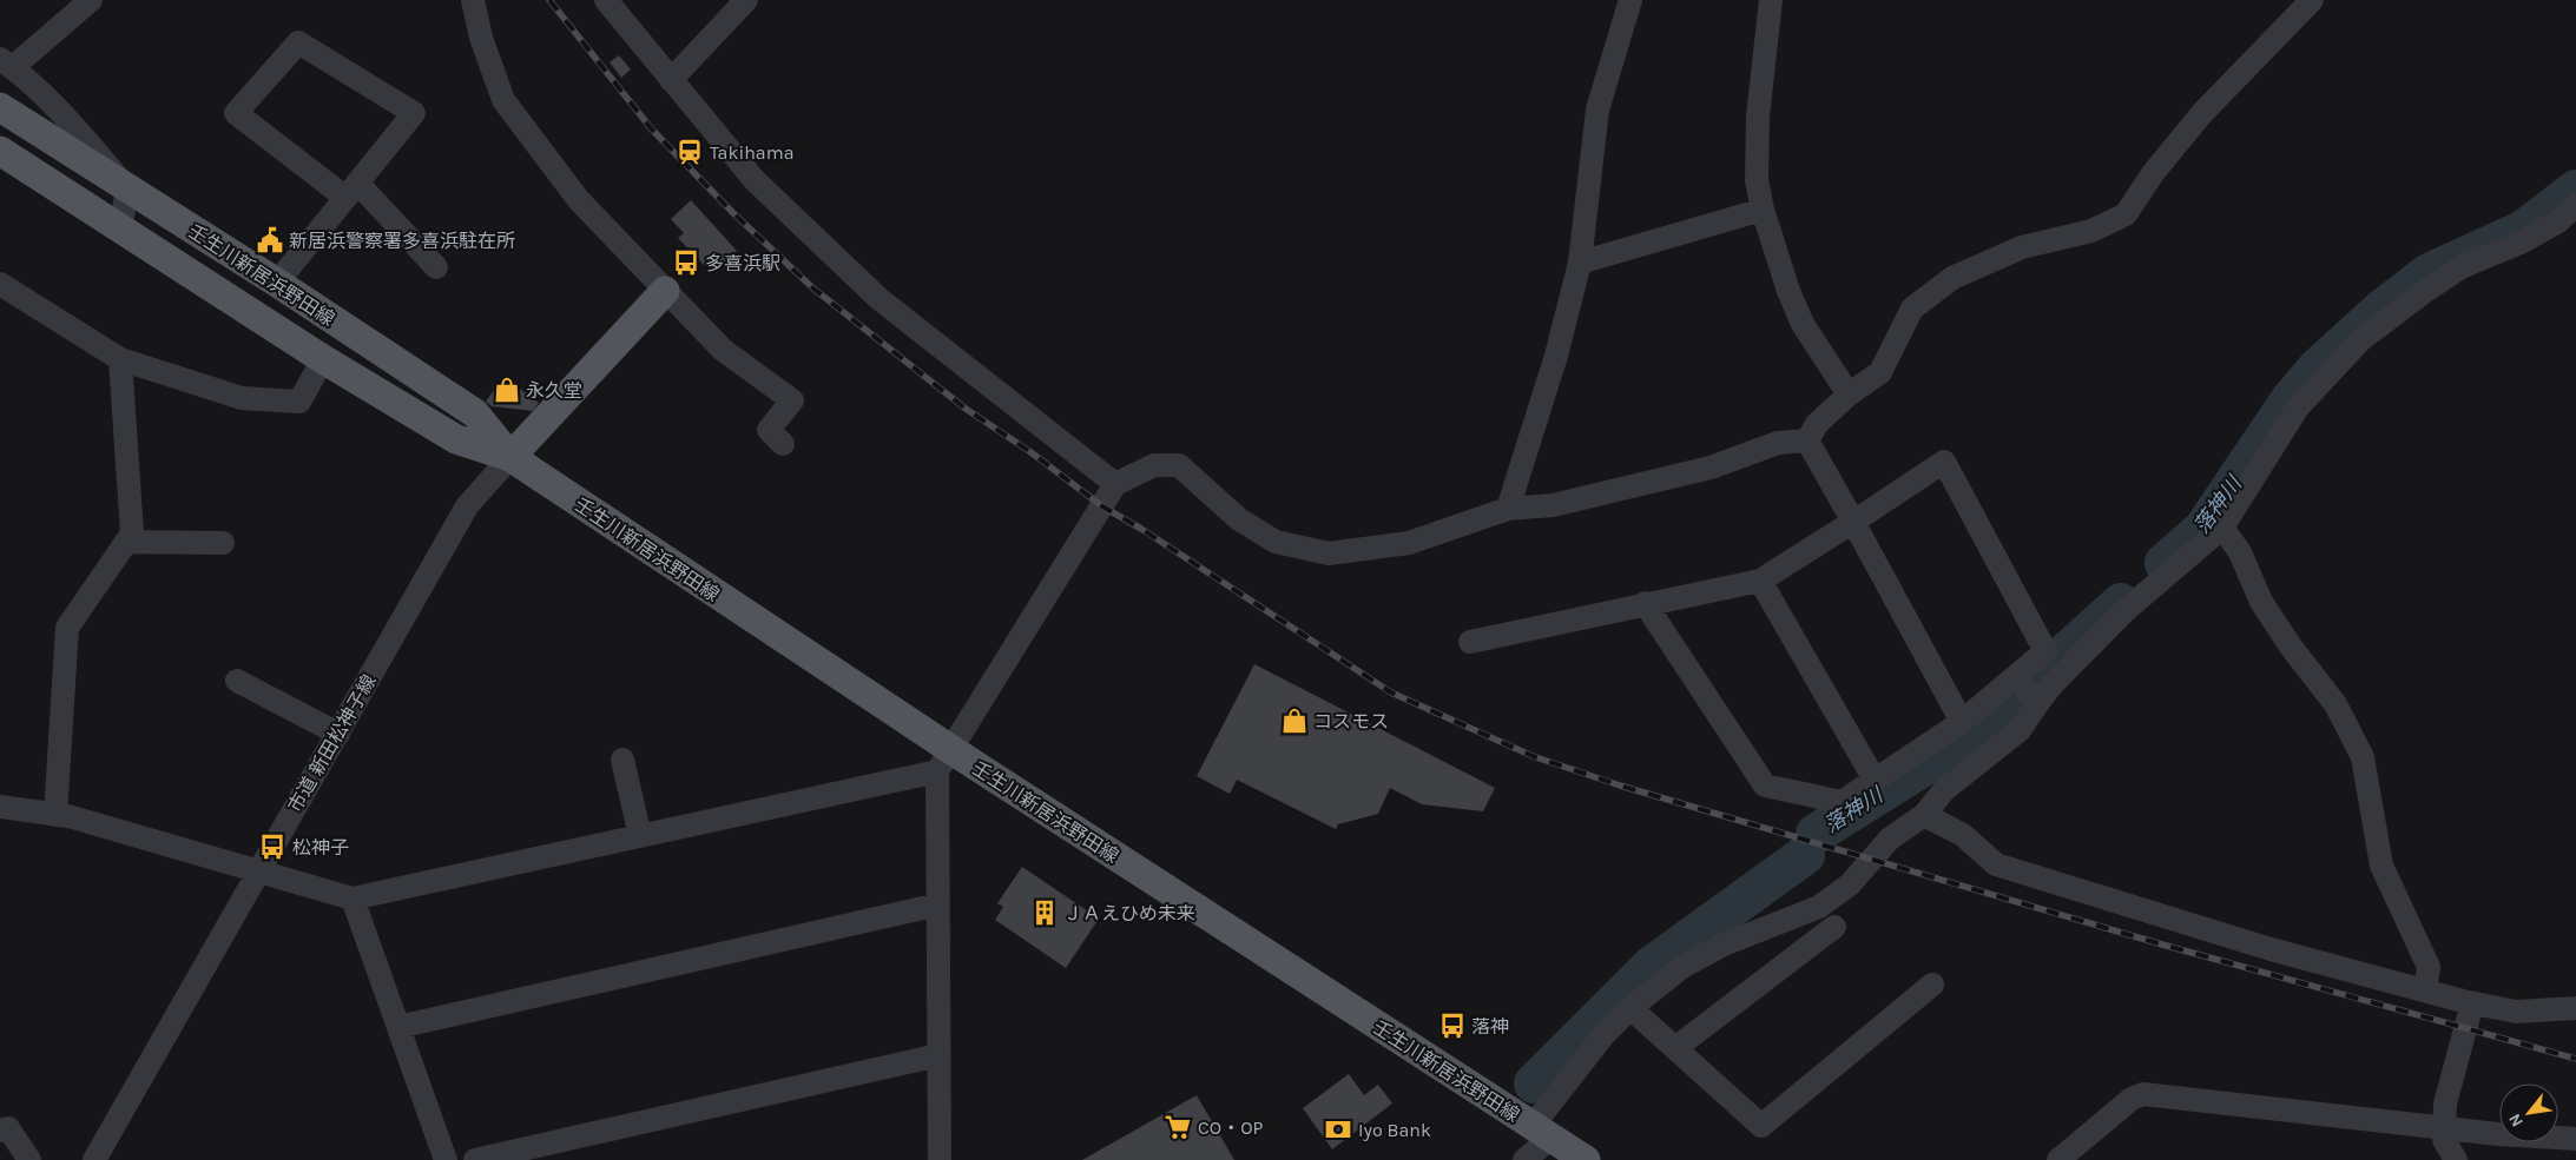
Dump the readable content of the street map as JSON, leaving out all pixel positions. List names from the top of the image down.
{
  "streets": {
    "main road": ["壬生川新居浜野田線"],
    "street": ["市道 新田松神子線"]
  },
  "crossings": [
    ["壬生川新居浜野田線", "市道 新田松神子線"]
  ],
  "water": ["落神川"],
  "places": {
    "station": ["Takihama"],
    "public building": ["新居浜警察署多喜浜駐在所"],
    "bus stop": ["多喜浜駅", "松神子", "落神"],
    "shop": ["永久堂", "コスモス"],
    "building": ["ＪＡえひめ未来"],
    "supermarket": ["CO・OP"],
    "bank": ["Iyo Bank"]
  },
  "north": "bottom left"
}
